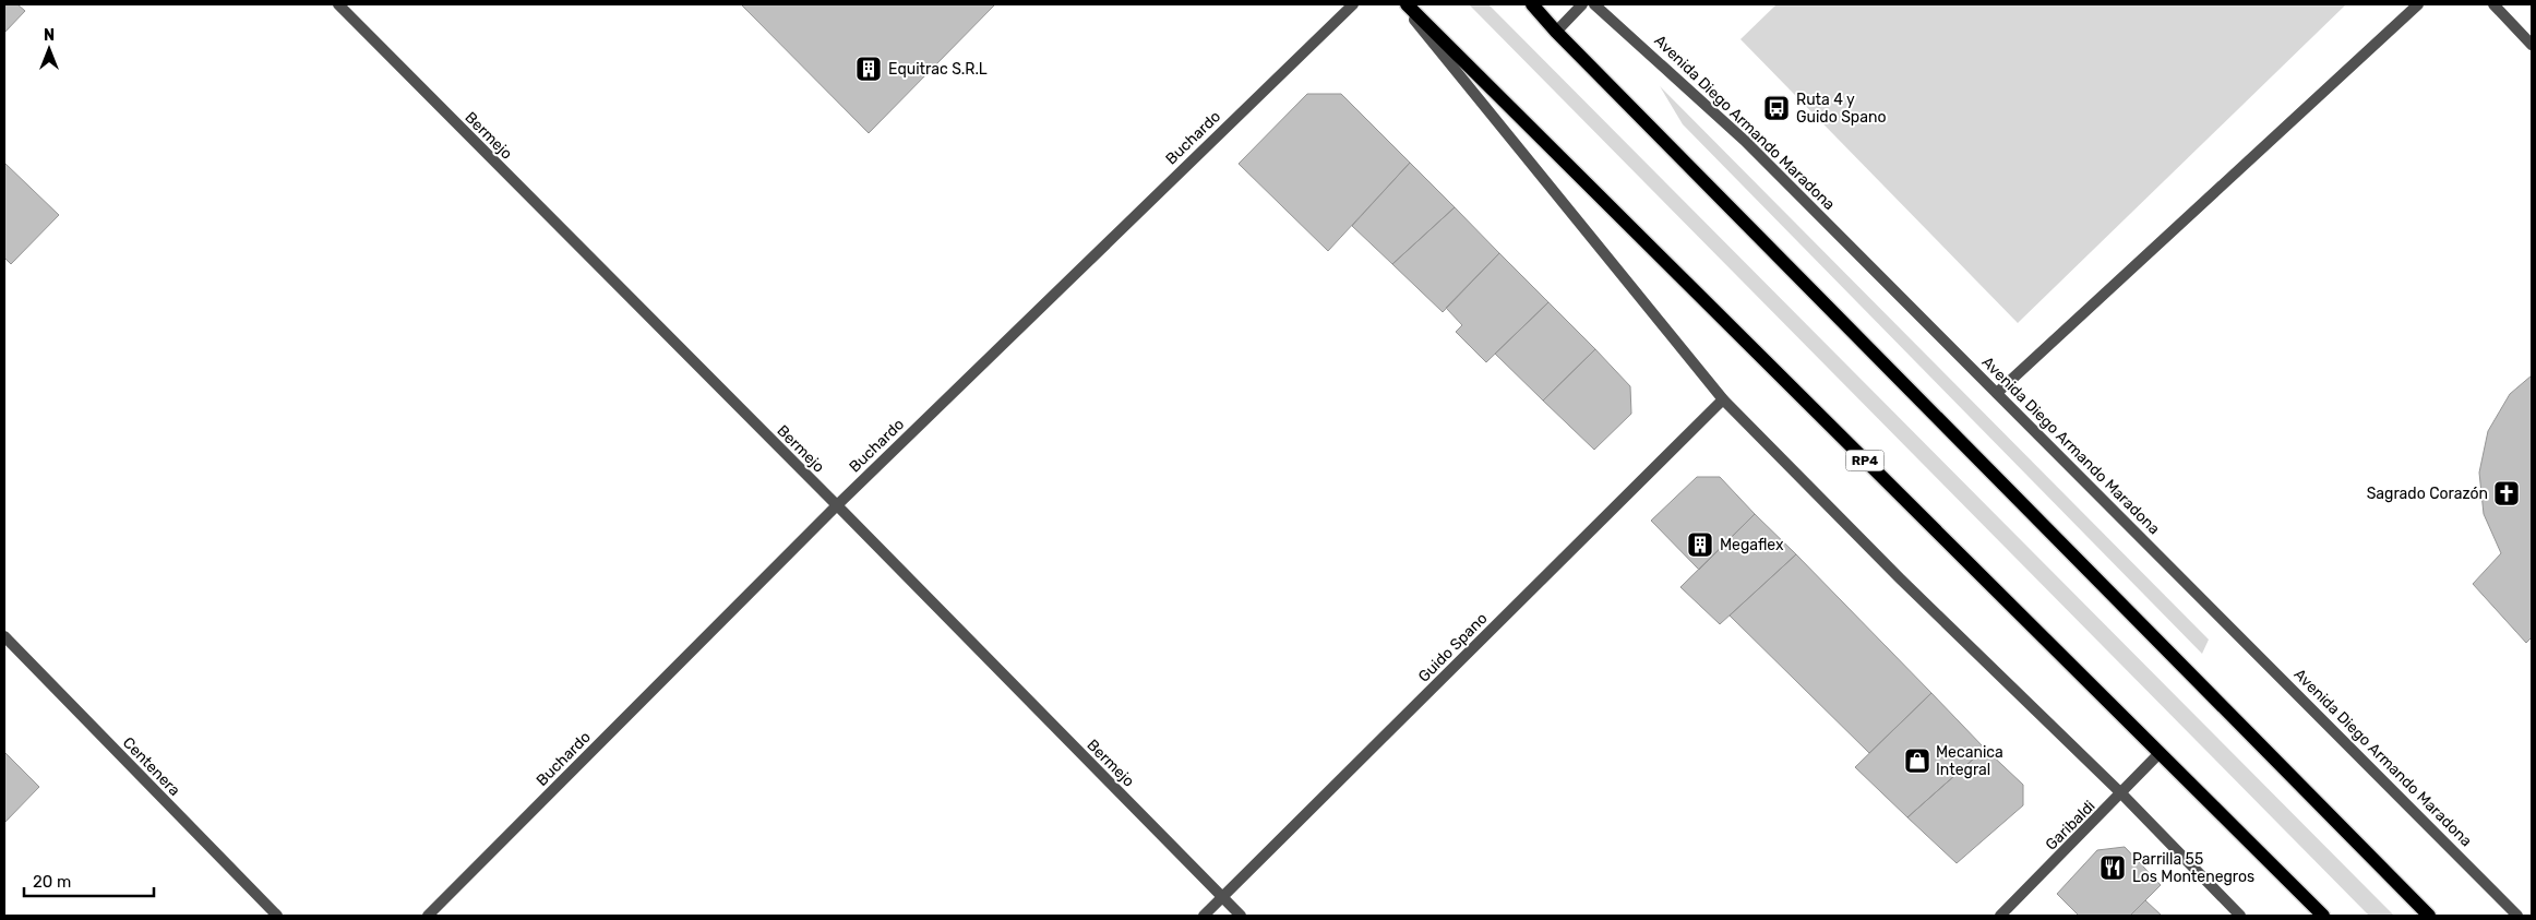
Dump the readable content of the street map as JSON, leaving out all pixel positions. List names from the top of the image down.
{
  "streets": {
    "main road": ["RP4"],
    "street": [
      "Avenida Diego Armando Maradona",
      "Bermejo",
      "Buchardo",
      "Guido Spano",
      "Centenera",
      "Garibaldi"
    ]
  },
  "crossings": [
    ["Bermejo", "Buchardo"],
    ["Bermejo", "Guido Spano"],
    ["RP4", "Garibaldi"]
  ],
  "places": {
    "building": ["Equitrac S.R.L", "Megaflex"],
    "bus stop": ["Ruta 4 y Guido Spano"],
    "church": ["Sagrado Corazón"],
    "shop": ["Mecanica Integral"],
    "restaurant": ["Parrilla 55 Los Montenegros"]
  },
  "scale_bar": "20 m",
  "north": "top"
}
